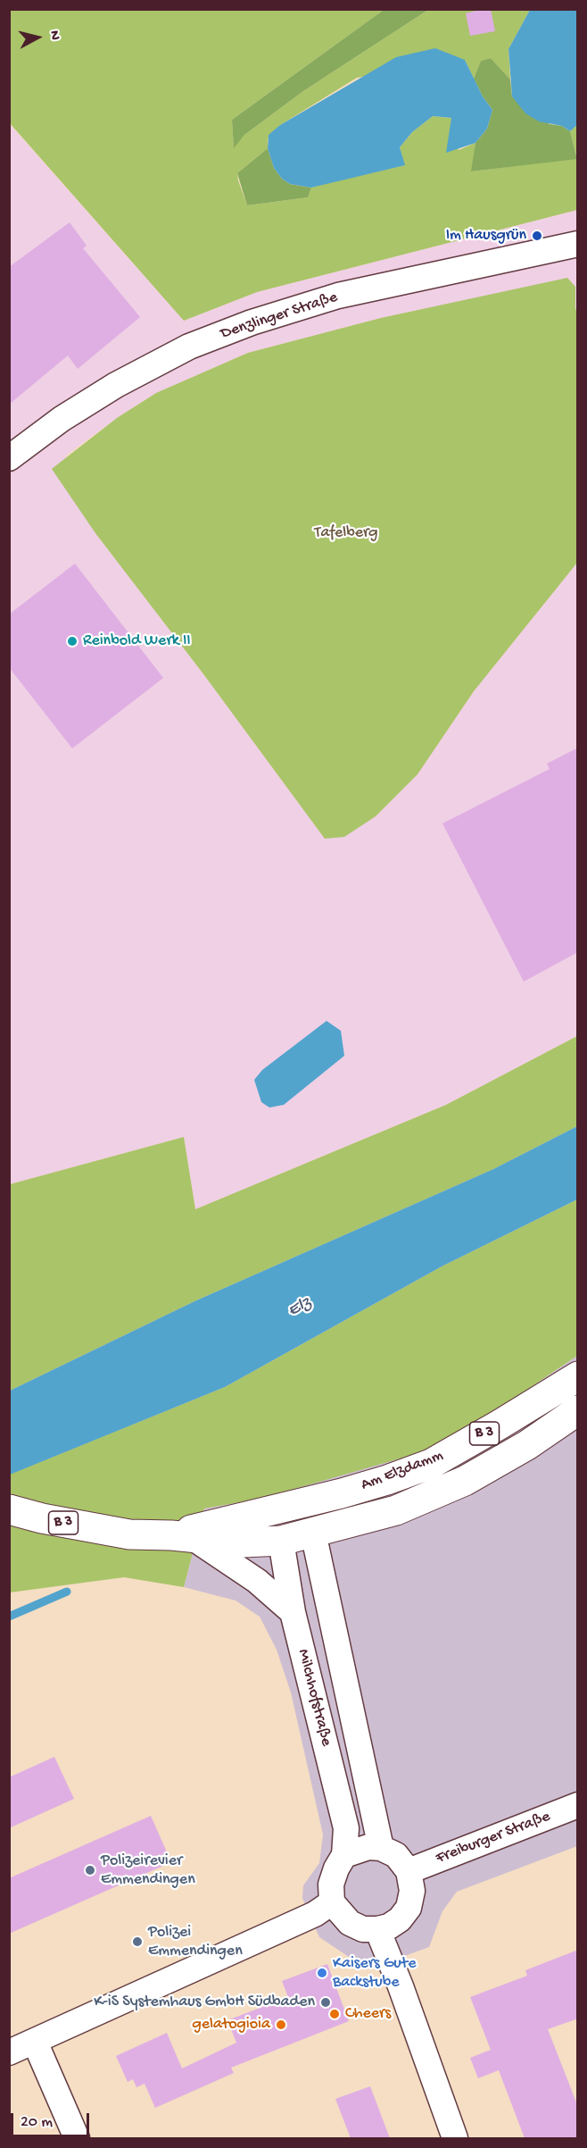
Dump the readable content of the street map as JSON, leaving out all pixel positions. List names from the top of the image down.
{
  "streets": {
    "main road": ["B 3", "Am Elzdamm"],
    "street": ["Denzlinger Straße", "Milchhofstraße", "Freiburger Straße"]
  },
  "crossings": [
    ["B 3", "Am Elzdamm"],
    ["B 3", "Milchhofstraße"],
    ["Am Elzdamm", "Milchhofstraße"],
    ["Milchhofstraße", "Freiburger Straße"]
  ],
  "water": ["Elz"],
  "parks": ["Tafelberg"],
  "places": [
    "Im Hausgrün",
    "Reinbold Werk II",
    "Polizeirevier Emmendingen",
    "Polizei Emmendingen",
    "Kaisers Gute Backstube",
    "K-iS Systemhaus GmbH Südbaden",
    "Cheers",
    "gelatogioia"
  ],
  "scale_bar": "20 m",
  "north": "right"
}
